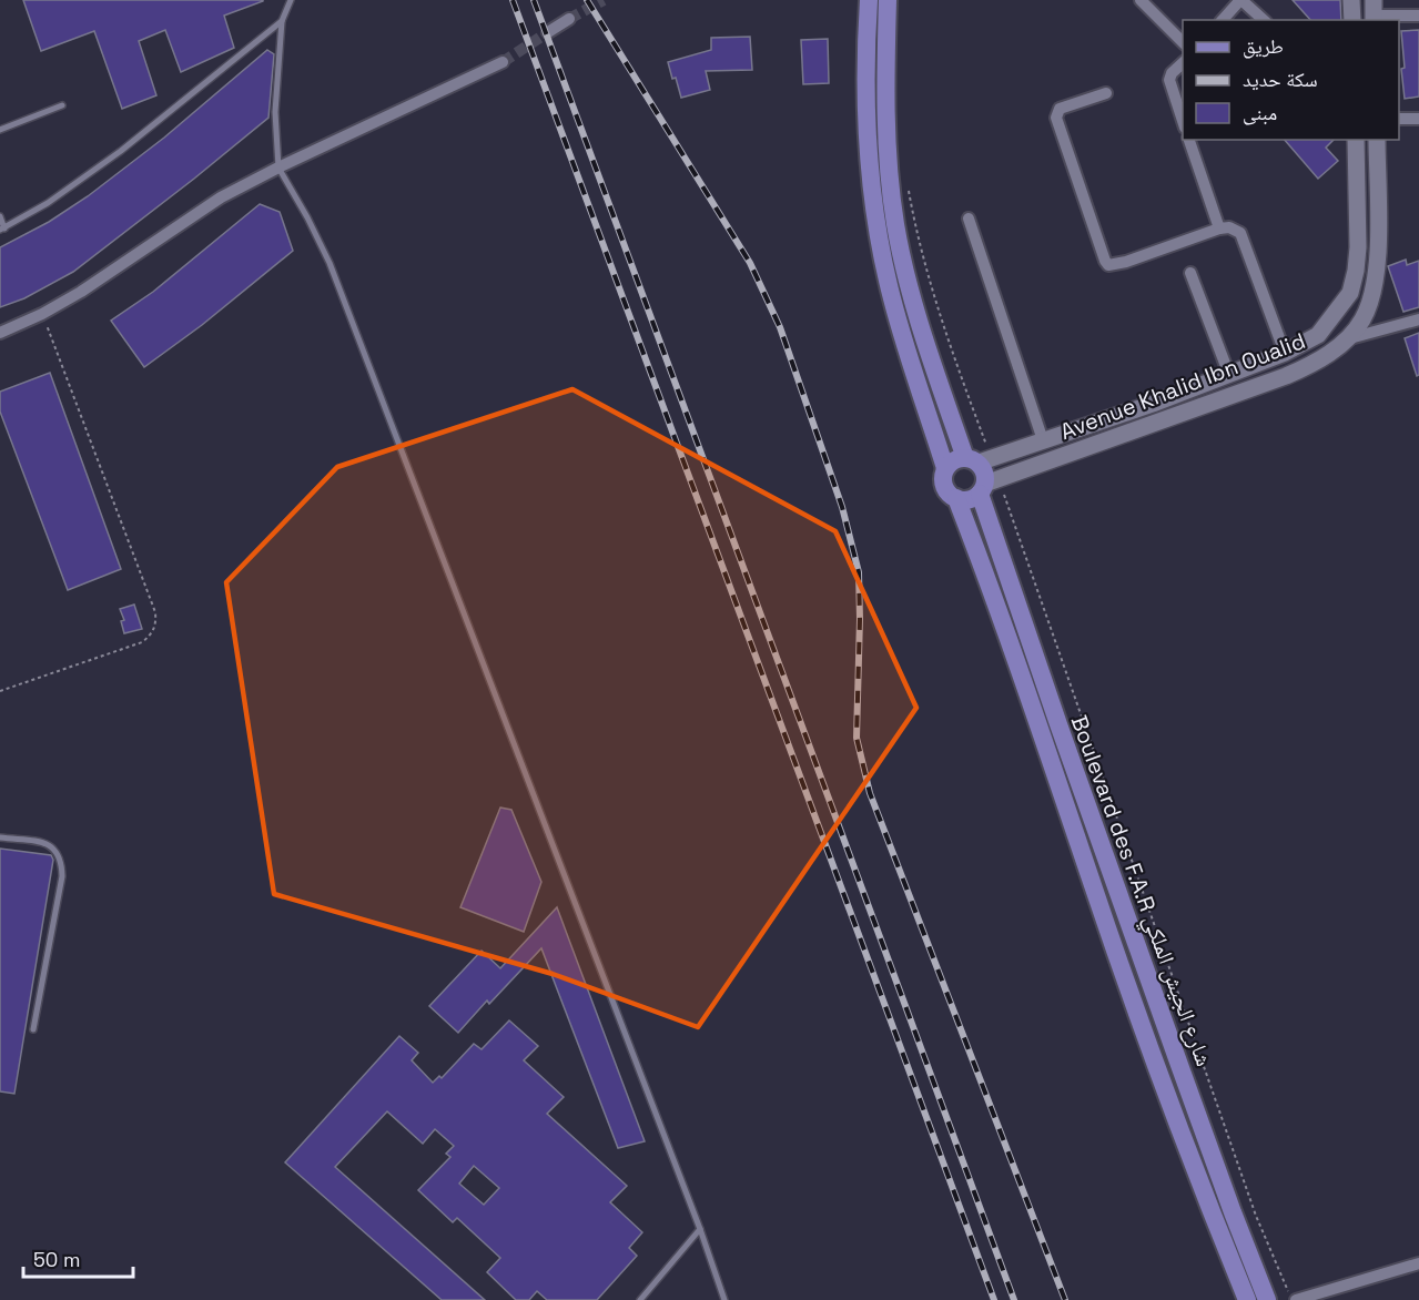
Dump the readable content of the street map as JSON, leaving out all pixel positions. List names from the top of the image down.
{
  "streets": {
    "main road": ["Avenue Khalid Ibn Oualid", "Boulevard des F.A.R شارع الجيش الملكي"]
  },
  "crossings": [
    ["Avenue Khalid Ibn Oualid", "Boulevard des F.A.R شارع الجيش الملكي"]
  ],
  "legend": ["طريق", "سكة حديد", "مبنى"],
  "scale_bar": "50 m"
}
